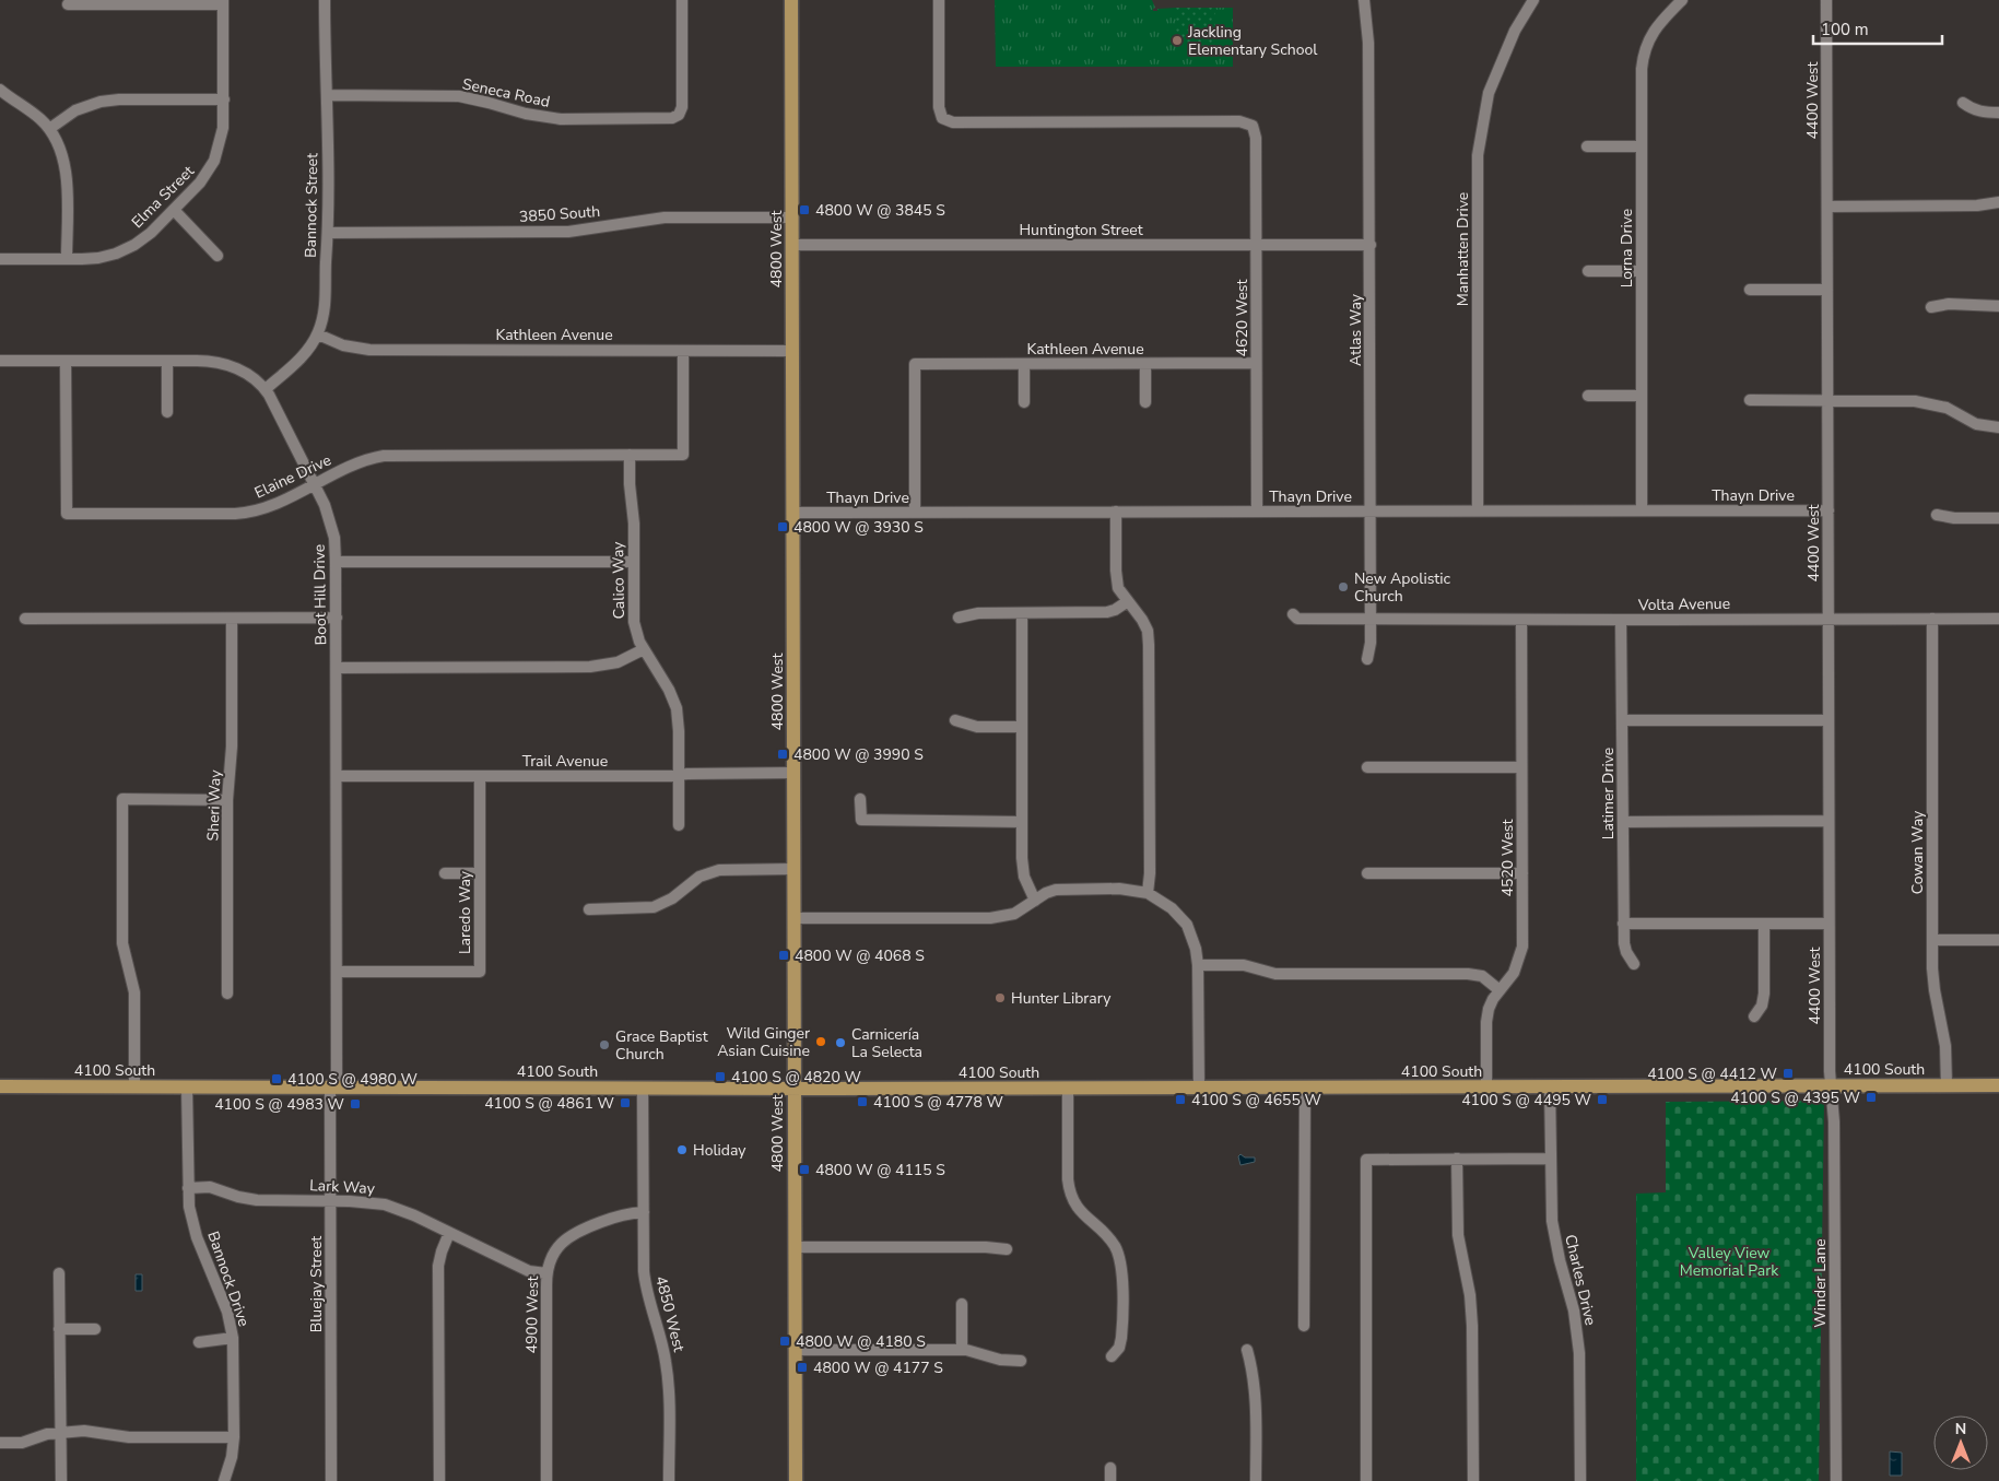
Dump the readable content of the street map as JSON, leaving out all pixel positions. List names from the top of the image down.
{
  "streets": {
    "main road": ["4800 West", "4100 South"],
    "street": [
      "Seneca Road",
      "4400 West",
      "Elma Street",
      "Bannock Street",
      "3850 South",
      "Huntington Street",
      "Lorna Drive",
      "Manhatten Drive",
      "4620 West",
      "Atlas Way",
      "Kathleen Avenue",
      "Elaine Drive",
      "Thayn Drive",
      "Calico Way",
      "Boot Hill Drive",
      "Volta Avenue",
      "Trail Avenue",
      "Latimer Drive",
      "Sheri Way",
      "Cowan Way",
      "4520 West",
      "Laredo Way",
      "Lark Way",
      "Bannock Drive",
      "Charles Drive",
      "Winder Lane",
      "Bluejay Street",
      "4850 West",
      "4900 West"
    ]
  },
  "crossings": [
    ["Seneca Road", "Bannock Street"],
    ["4400 West", "Thayn Drive"],
    ["4400 West", "Volta Avenue"],
    ["4400 West", "4100 South"],
    ["4400 West", "Winder Lane"],
    ["Bannock Street", "3850 South"],
    ["Bannock Street", "Kathleen Avenue"],
    ["Bannock Street", "Boot Hill Drive"],
    ["3850 South", "4800 West"],
    ["Huntington Street", "4800 West"],
    ["Huntington Street", "4620 West"],
    ["Huntington Street", "Atlas Way"],
    ["Lorna Drive", "Thayn Drive"],
    ["4800 West", "Kathleen Avenue"],
    ["4800 West", "Thayn Drive"],
    ["4800 West", "Trail Avenue"],
    ["4800 West", "4100 South"],
    ["Manhatten Drive", "Thayn Drive"],
    ["4620 West", "Kathleen Avenue"],
    ["4620 West", "Thayn Drive"],
    ["Atlas Way", "Thayn Drive"],
    ["Atlas Way", "Volta Avenue"],
    ["Kathleen Avenue", "Elaine Drive"],
    ["Kathleen Avenue", "Thayn Drive"],
    ["Elaine Drive", "Calico Way"],
    ["Elaine Drive", "Boot Hill Drive"],
    ["Calico Way", "Trail Avenue"],
    ["Boot Hill Drive", "Trail Avenue"],
    ["Boot Hill Drive", "Laredo Way"],
    ["Boot Hill Drive", "4100 South"],
    ["Boot Hill Drive", "Bluejay Street"],
    ["Volta Avenue", "Latimer Drive"],
    ["Volta Avenue", "Cowan Way"],
    ["Volta Avenue", "4520 West"],
    ["Trail Avenue", "Laredo Way"],
    ["Cowan Way", "4100 South"],
    ["4520 West", "4100 South"],
    ["4100 South", "Bannock Drive"],
    ["4100 South", "Charles Drive"],
    ["4100 South", "Winder Lane"],
    ["4100 South", "Bluejay Street"],
    ["4100 South", "4850 West"],
    ["Lark Way", "Bannock Drive"],
    ["Lark Way", "Bluejay Street"],
    ["Lark Way", "4900 West"],
    ["4850 West", "4900 West"]
  ],
  "parks": ["Valley View Memorial Park"],
  "places": {
    "other": [
      "Jackling Elementary School",
      "New Apolistic Church",
      "Hunter Library",
      "Wild Ginger Asian Cuisine",
      "Carnicería La Selecta",
      "Grace Baptist Church",
      "Holiday"
    ],
    "transit": [
      "4800 W @ 3845 S",
      "4800 W @ 3930 S",
      "4800 W @ 3990 S",
      "4800 W @ 4068 S",
      "4100 S @ 4412 W",
      "4100 S @ 4820 W",
      "4100 S @ 4980 W",
      "4100 S @ 4395 W",
      "4100 S @ 4655 W",
      "4100 S @ 4495 W",
      "4100 S @ 4778 W",
      "4100 S @ 4861 W",
      "4100 S @ 4983 W",
      "4800 W @ 4115 S",
      "4800 W @ 4180 S",
      "4800 W @ 4177 S"
    ]
  },
  "scale_bar": "100 m",
  "north": "top"
}
